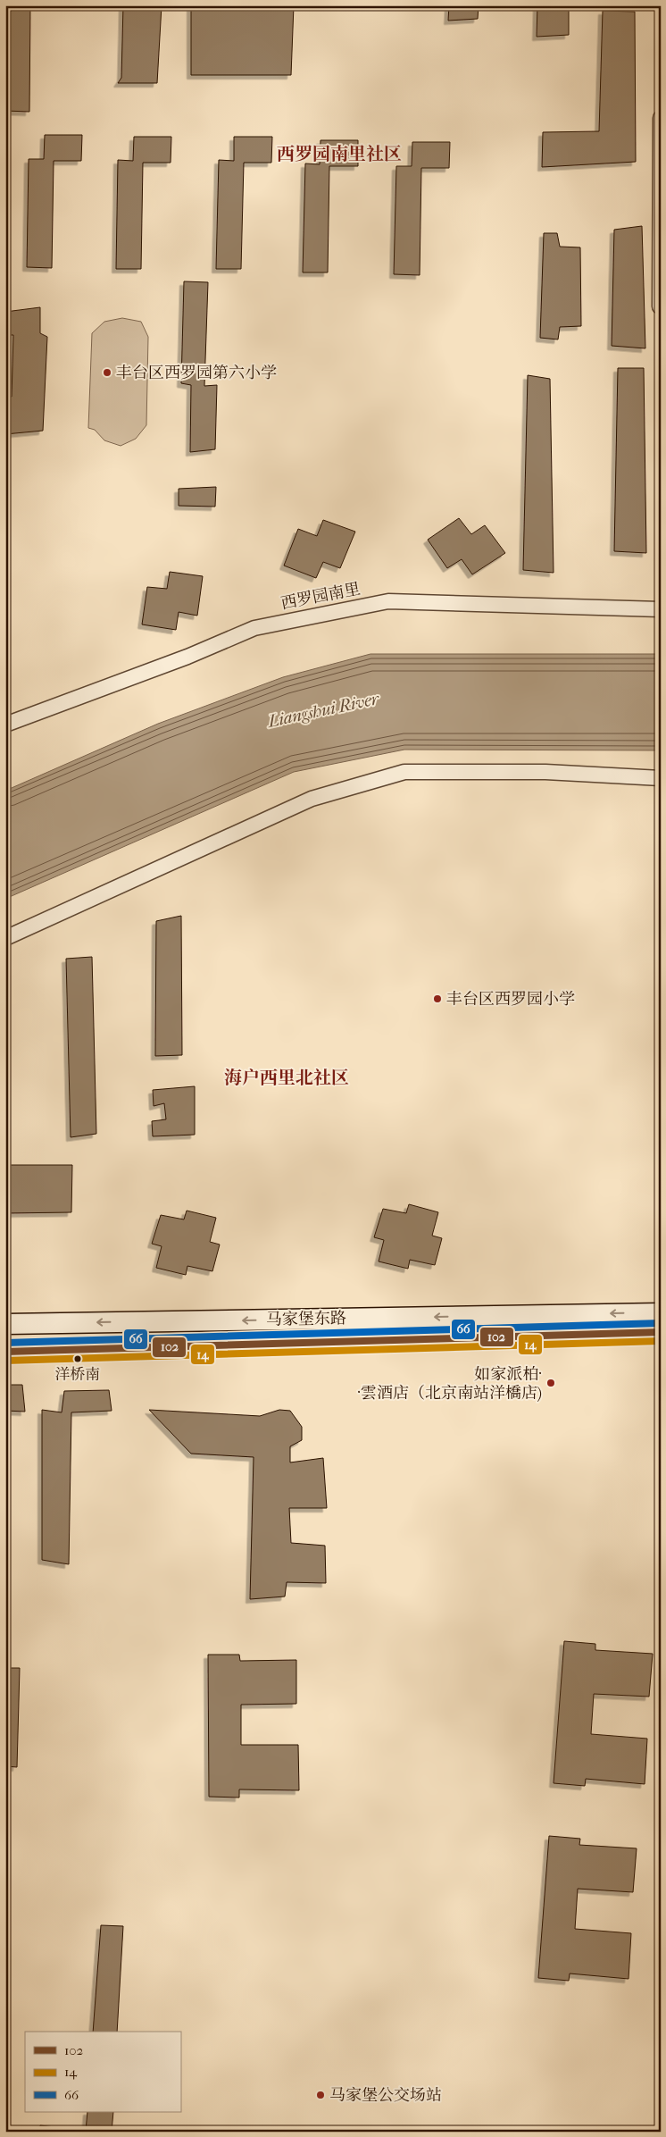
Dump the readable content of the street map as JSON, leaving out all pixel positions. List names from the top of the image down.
{
  "streets": {
    "main road": ["马家堡东路"],
    "street": ["西罗园南里"]
  },
  "districts": ["西罗园南里社区", "海户西里北社区"],
  "water": ["Liangshui River"],
  "places": [
    "丰台区西罗园第六小学",
    "丰台区西罗园小学",
    "洋桥南",
    "如家派柏· ·雲酒店（北京南站洋橋店)",
    "马家堡公交场站"
  ],
  "lines": ["transit line 66", "transit line 102", "transit line 14"],
  "legend": ["102", "14", "66"]
}
